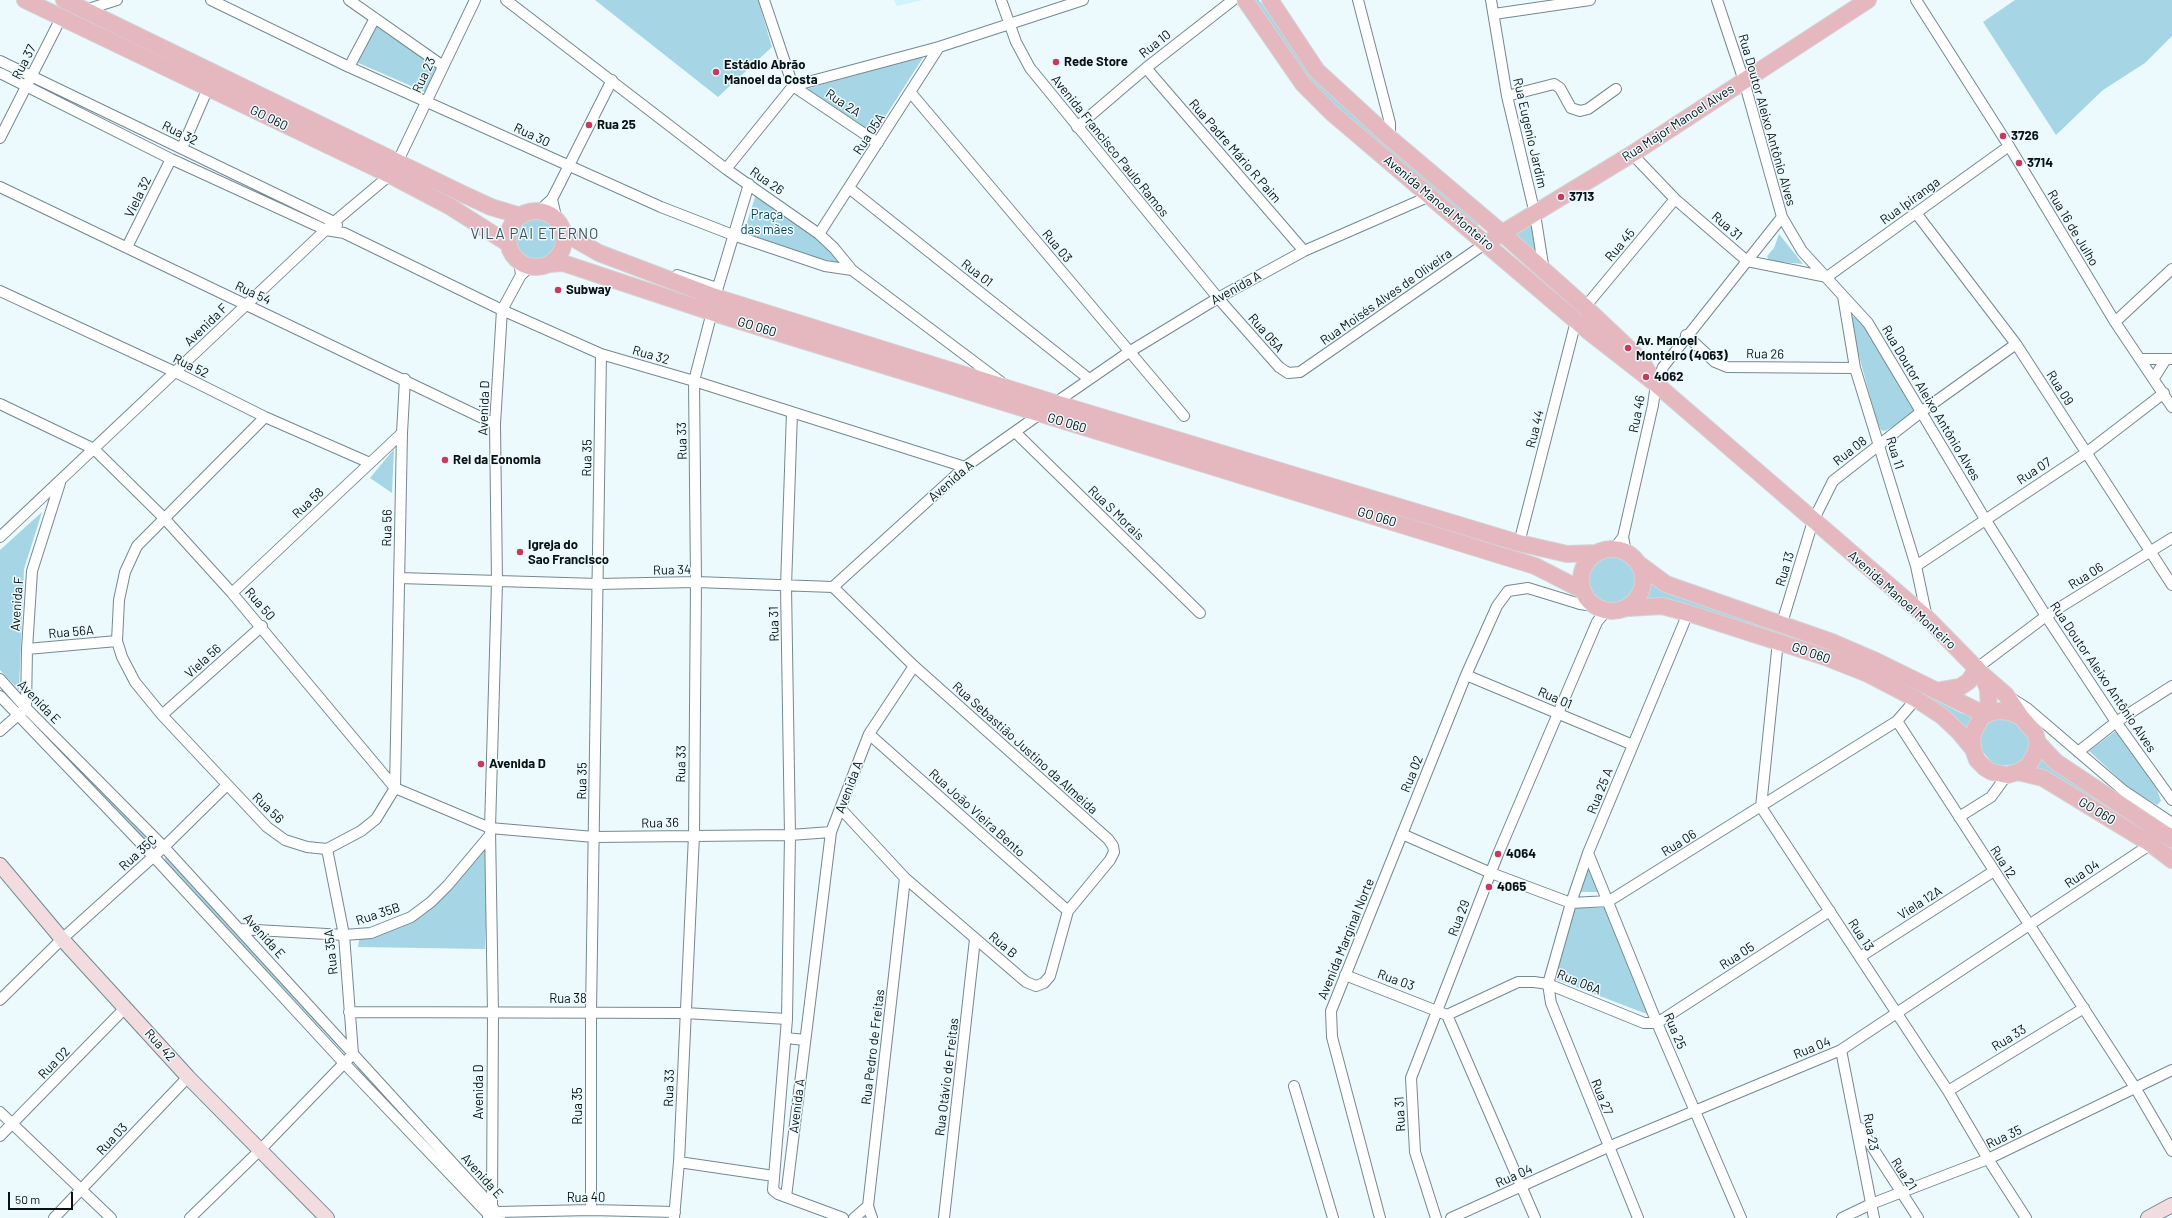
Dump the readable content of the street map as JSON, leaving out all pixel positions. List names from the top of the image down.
{
  "streets": {
    "main road": ["GO 060", "Rua Major Manoel Alves", "Avenida Manoel Monteiro"],
    "street": [
      "Rua 10",
      "Rua 37",
      "Rua 23",
      "Rua 2A",
      "Rua Doutor Aleixo Antônio Alves",
      "Rua 32",
      "Rua Eugenio Jardim",
      "Rua 05A",
      "Rua 30",
      "Avenida Francisco Paulo Ramos",
      "Rua Padre Mário R Paim",
      "Rua 26",
      "Viela 32",
      "Rua Ipiranga",
      "Rua 31",
      "Rua 16 de Julho",
      "Rua 45",
      "Rua 03",
      "Rua 01",
      "Avenida A",
      "Rua 54",
      "Rua Moisés Alves de Oliveira",
      "Avenida F",
      "Rua 52",
      "Rua 09",
      "Avenida D",
      "Rua 46",
      "Rua 44",
      "Rua 33",
      "Rua 08",
      "Rua 11",
      "Rua 35",
      "Rua 07",
      "Rua 58",
      "Rua S Morais",
      "Rua 56",
      "Rua 13",
      "Rua 34",
      "Rua 06",
      "Rua 50",
      "Rua 56A",
      "Viela 56",
      "Avenida E",
      "Rua Sebastião Justino da Almeida",
      "Rua 02",
      "Rua 25 A",
      "Rua João Vieira Bento",
      "Rua 36",
      "Rua 35C",
      "Rua 12",
      "Rua 04",
      "Viela 12A",
      "Rua 35B",
      "Rua 29",
      "Avenida Marginal Norte",
      "Rua B",
      "Rua 35A",
      "Rua 05",
      "Rua 06A",
      "Rua 38",
      "Rua 25",
      "Rua 42",
      "Rua Pedro de Freitas",
      "Rua Otávio de Freitas",
      "Rua 27",
      "Rua 21",
      "Rua 40"
    ]
  },
  "crossings": [
    ["Rua 10", "Avenida Francisco Paulo Ramos"],
    ["Rua 10", "Rua Padre Mário R Paim"],
    ["Rua 37", "GO 060"],
    ["Rua 37", "Rua 32"],
    ["Rua 23", "GO 060"],
    ["Rua 23", "Rua 30"],
    ["Rua 23", "Rua 35"],
    ["Rua 23", "Rua 04"],
    ["Rua 23", "Rua 21"],
    ["Rua 2A", "Rua 05A"],
    ["GO 060", "Rua 26"],
    ["GO 060", "Avenida A"],
    ["GO 060", "Avenida F"],
    ["GO 060", "Avenida D"],
    ["GO 060", "Rua 46"],
    ["GO 060", "Rua 44"],
    ["GO 060", "Rua 33"],
    ["GO 060", "Rua 13"],
    ["GO 060", "Rua 02"],
    ["GO 060", "Rua 25 A"],
    ["GO 060", "Rua 04"],
    ["GO 060", "Rua 29"],
    ["Rua Doutor Aleixo Antônio Alves", "Rua Major Manoel Alves"],
    ["Rua Doutor Aleixo Antônio Alves", "Rua Ipiranga"],
    ["Rua Doutor Aleixo Antônio Alves", "Rua 31"],
    ["Rua Doutor Aleixo Antônio Alves", "Rua 46"],
    ["Rua Doutor Aleixo Antônio Alves", "Rua 08"],
    ["Rua Doutor Aleixo Antônio Alves", "Rua 11"],
    ["Rua Doutor Aleixo Antônio Alves", "Rua 07"],
    ["Rua Doutor Aleixo Antônio Alves", "Rua 06"],
    ["Rua Major Manoel Alves", "Rua Eugenio Jardim"],
    ["Rua Major Manoel Alves", "Avenida Manoel Monteiro"],
    ["Rua Major Manoel Alves", "Rua 31"],
    ["Rua Major Manoel Alves", "Rua Moisés Alves de Oliveira"],
    ["Rua 32", "Viela 32"],
    ["Rua 32", "Rua 31"],
    ["Rua 32", "Avenida A"],
    ["Rua 32", "Avenida F"],
    ["Rua 32", "Avenida D"],
    ["Rua 32", "Rua 33"],
    ["Rua 32", "Rua 35"],
    ["Rua Eugenio Jardim", "Avenida Manoel Monteiro"],
    ["Rua 05A", "Avenida Francisco Paulo Ramos"],
    ["Rua 05A", "Rua 26"],
    ["Rua 05A", "Rua 03"],
    ["Rua 05A", "Rua 01"],
    ["Rua 05A", "Avenida A"],
    ["Rua 05A", "Rua Moisés Alves de Oliveira"],
    ["Rua 30", "Rua 26"],
    ["Avenida Francisco Paulo Ramos", "Avenida A"],
    ["Rua Padre Mário R Paim", "Avenida A"],
    ["Rua 26", "Rua 46"],
    ["Rua 26", "Rua 11"],
    ["Viela 32", "Rua 54"],
    ["Rua Ipiranga", "Rua 31"],
    ["Rua Ipiranga", "Rua 16 de Julho"],
    ["Rua Ipiranga", "Rua 09"],
    ["Avenida Manoel Monteiro", "Rua 45"],
    ["Avenida Manoel Monteiro", "Avenida A"],
    ["Avenida Manoel Monteiro", "Rua Moisés Alves de Oliveira"],
    ["Avenida Manoel Monteiro", "Rua 46"],
    ["Avenida Manoel Monteiro", "Rua 44"],
    ["Avenida Manoel Monteiro", "Rua 08"],
    ["Avenida Manoel Monteiro", "Rua 11"],
    ["Avenida Manoel Monteiro", "Rua 13"],
    ["Avenida Manoel Monteiro", "Rua 06"],
    ["Rua 31", "Rua 45"],
    ["Rua 31", "Rua 03"],
    ["Rua 31", "Avenida A"],
    ["Rua 31", "Rua 46"],
    ["Rua 31", "Rua 34"],
    ["Rua 31", "Rua 36"],
    ["Rua 31", "Rua 29"],
    ["Rua 16 de Julho", "Rua 07"],
    ["Rua 03", "Avenida A"],
    ["Rua 03", "Rua 29"],
    ["Rua 03", "Avenida Marginal Norte"],
    ["Rua 03", "Rua 42"],
    ["Rua 01", "Avenida A"],
    ["Rua 01", "Rua 02"],
    ["Rua 01", "Rua 25 A"],
    ["Rua 01", "Rua 29"],
    ["Avenida A", "Rua S Morais"],
    ["Avenida A", "Rua 34"],
    ["Avenida A", "Rua Sebastião Justino da Almeida"],
    ["Avenida A", "Rua João Vieira Bento"],
    ["Avenida A", "Rua 36"],
    ["Avenida A", "Rua B"],
    ["Avenida A", "Rua 38"],
    ["Rua 54", "Avenida F"],
    ["Rua 54", "Avenida D"],
    ["Rua 54", "Rua 56"],
    ["Avenida F", "Rua 52"],
    ["Avenida F", "Rua 50"],
    ["Avenida F", "Rua 56A"],
    ["Avenida F", "Avenida E"],
    ["Rua 52", "Rua 58"],
    ["Rua 52", "Rua 56"],
    ["Rua 09", "Rua 08"],
    ["Rua 09", "Rua 07"],
    ["Rua 09", "Rua 06"],
    ["Avenida D", "Rua 34"],
    ["Avenida D", "Rua 50"],
    ["Avenida D", "Avenida E"],
    ["Avenida D", "Rua 36"],
    ["Avenida D", "Rua 35B"],
    ["Avenida D", "Rua 38"],
    ["Avenida D", "Rua 40"],
    ["Rua 46", "Rua 02"],
    ["Rua 46", "Rua 29"],
    ["Rua 33", "Rua 13"],
    ["Rua 33", "Rua 34"],
    ["Rua 33", "Rua 36"],
    ["Rua 33", "Rua 12"],
    ["Rua 33", "Rua 38"],
    ["Rua 33", "Rua 40"],
    ["Rua 08", "Rua 11"],
    ["Rua 08", "Rua 13"],
    ["Rua 11", "Rua 07"],
    ["Rua 35", "Rua 13"],
    ["Rua 35", "Rua 34"],
    ["Rua 35", "Rua 36"],
    ["Rua 35", "Rua 12"],
    ["Rua 35", "Rua 38"],
    ["Rua 35", "Rua 21"],
    ["Rua 35", "Rua 40"],
    ["Rua 58", "Rua 56"],
    ["Rua 58", "Rua 50"],
    ["Rua 56", "Rua 34"],
    ["Rua 56", "Rua 50"],
    ["Rua 56", "Rua 56A"],
    ["Rua 56", "Viela 56"],
    ["Rua 56", "Rua 35C"],
    ["Rua 56", "Rua 35A"],
    ["Rua 13", "Rua 06"],
    ["Rua 13", "Rua 04"],
    ["Rua 13", "Viela 12A"],
    ["Rua 13", "Rua 05"],
    ["Rua 06", "Rua 25"],
    ["Rua 50", "Viela 56"],
    ["Rua 50", "Rua 36"],
    ["Rua 50", "Rua 35B"],
    ["Avenida E", "Rua 35C"],
    ["Avenida E", "Rua 35B"],
    ["Avenida E", "Rua 35A"],
    ["Avenida E", "Rua 40"],
    ["Rua Sebastião Justino da Almeida", "Rua B"],
    ["Rua 02", "Rua 29"],
    ["Rua 02", "Avenida Marginal Norte"],
    ["Rua 02", "Rua 42"],
    ["Rua 25 A", "Rua 06A"],
    ["Rua 25 A", "Rua 25"],
    ["Rua 25 A", "Rua 27"],
    ["Rua João Vieira Bento", "Rua B"],
    ["Rua 36", "Rua 35B"],
    ["Rua 35C", "Rua 42"],
    ["Rua 12", "Rua 04"],
    ["Rua 12", "Viela 12A"],
    ["Rua 04", "Rua 25"],
    ["Rua 04", "Rua 27"],
    ["Rua 35B", "Rua 35A"],
    ["Rua B", "Rua Pedro de Freitas"],
    ["Rua B", "Rua Otávio de Freitas"],
    ["Rua 35A", "Rua 38"],
    ["Rua 05", "Rua 06A"],
    ["Rua 05", "Rua 25"],
    ["Rua 06A", "Rua 25"],
    ["Rua 06A", "Rua 27"]
  ],
  "districts": ["VILA PAI ETERNO"],
  "parks": ["Praça das mães"],
  "places": [
    "Rede Store",
    "Estádio Abrão Manoel da Costa",
    "Rua 25",
    "3726",
    "3714",
    "3713",
    "Subway",
    "Av. Manoel Monteiro (4063)",
    "4062",
    "Rei da Eonomia",
    "Igreja do Sao Francisco",
    "Avenida D",
    "4064",
    "4065"
  ],
  "scale_bar": "50 m"
}
